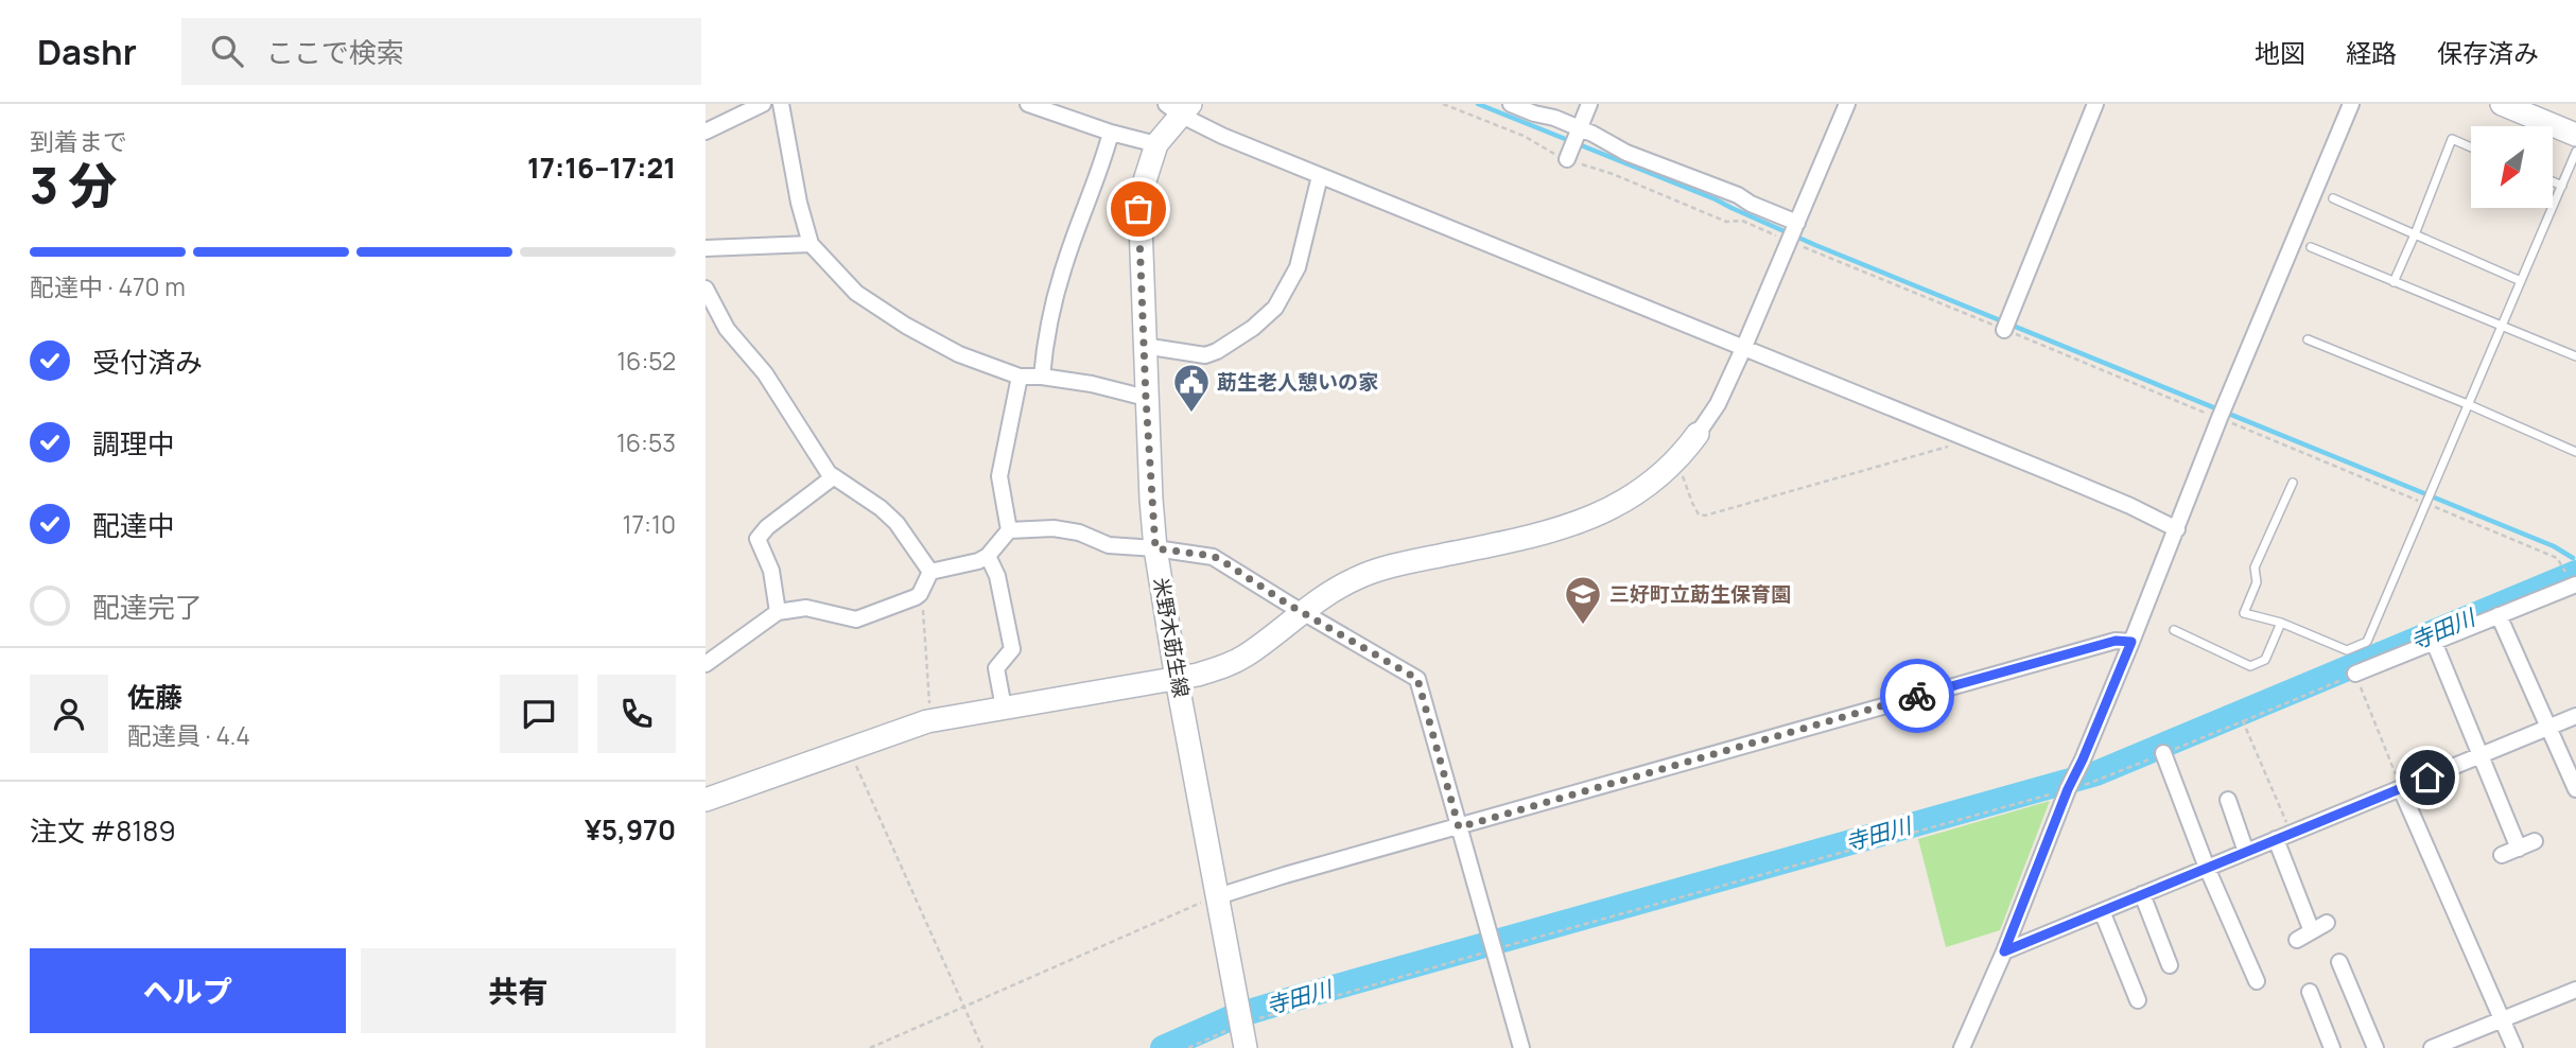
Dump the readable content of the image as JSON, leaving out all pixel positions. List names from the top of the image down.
{
  "streets": {
    "street": ["米野木莇生線"]
  },
  "water": ["寺田川"],
  "places": {
    "public building": ["莇生老人憩いの家"],
    "school or university": ["三好町立莇生保育園"]
  },
  "north": "bottom left",
  "page": {
    "header": "Dashr",
    "search": "ここで検索",
    "nav": ["地図", "経路", "保存済み"],
    "heading": ["3 分", "到着まで", "17:16–17:21"],
    "panel": [
      "佐藤",
      "配達員 · 4.4",
      "注文 #8189",
      "¥5,970"
    ],
    "bar": "配達中 · 470 m",
    "list": [
      ["受付済み", "16:52"],
      ["調理中", "16:53"],
      ["配達中", "17:10"],
      "配達完了"
    ],
    "buttons": ["ヘルプ", "共有"]
  }
}
